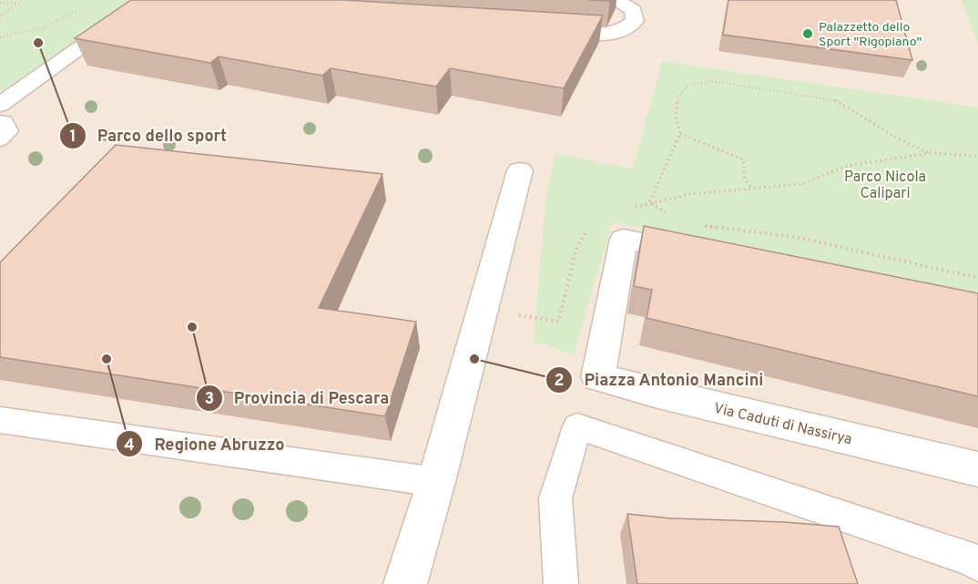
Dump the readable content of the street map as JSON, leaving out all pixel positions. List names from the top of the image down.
{
  "streets": {
    "street": ["Via Caduti di Nassirya"]
  },
  "parks": ["Parco Nicola Calipari"],
  "places": [
    "Palazzetto dello Sport \"Rigopiano\"",
    "Parco dello sport",
    "Provincia di Pescara",
    "Regione Abruzzo",
    "Piazza Antonio Mancini"
  ]
}
